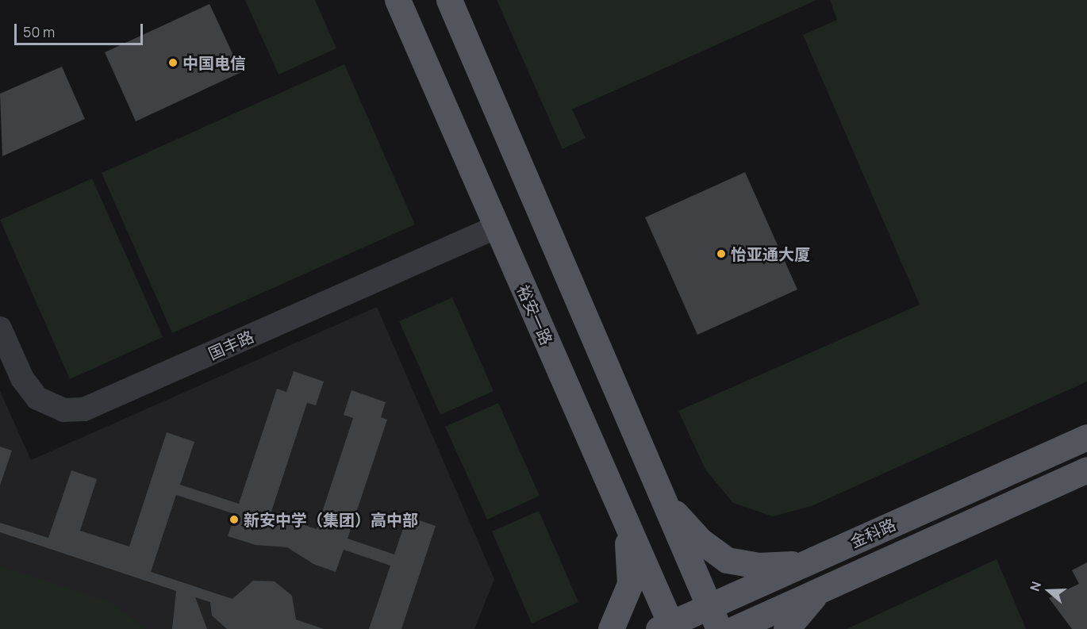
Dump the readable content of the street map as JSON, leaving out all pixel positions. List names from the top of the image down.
{
  "streets": {
    "main road": ["裕安一路", "金科路"],
    "street": ["国丰路"]
  },
  "crossings": [
    ["裕安一路", "国丰路"],
    ["裕安一路", "金科路"]
  ],
  "places": ["中国电信", "怡亚通大厦", "新安中学（集团）高中部"],
  "scale_bar": "50 m",
  "north": "left"
}
